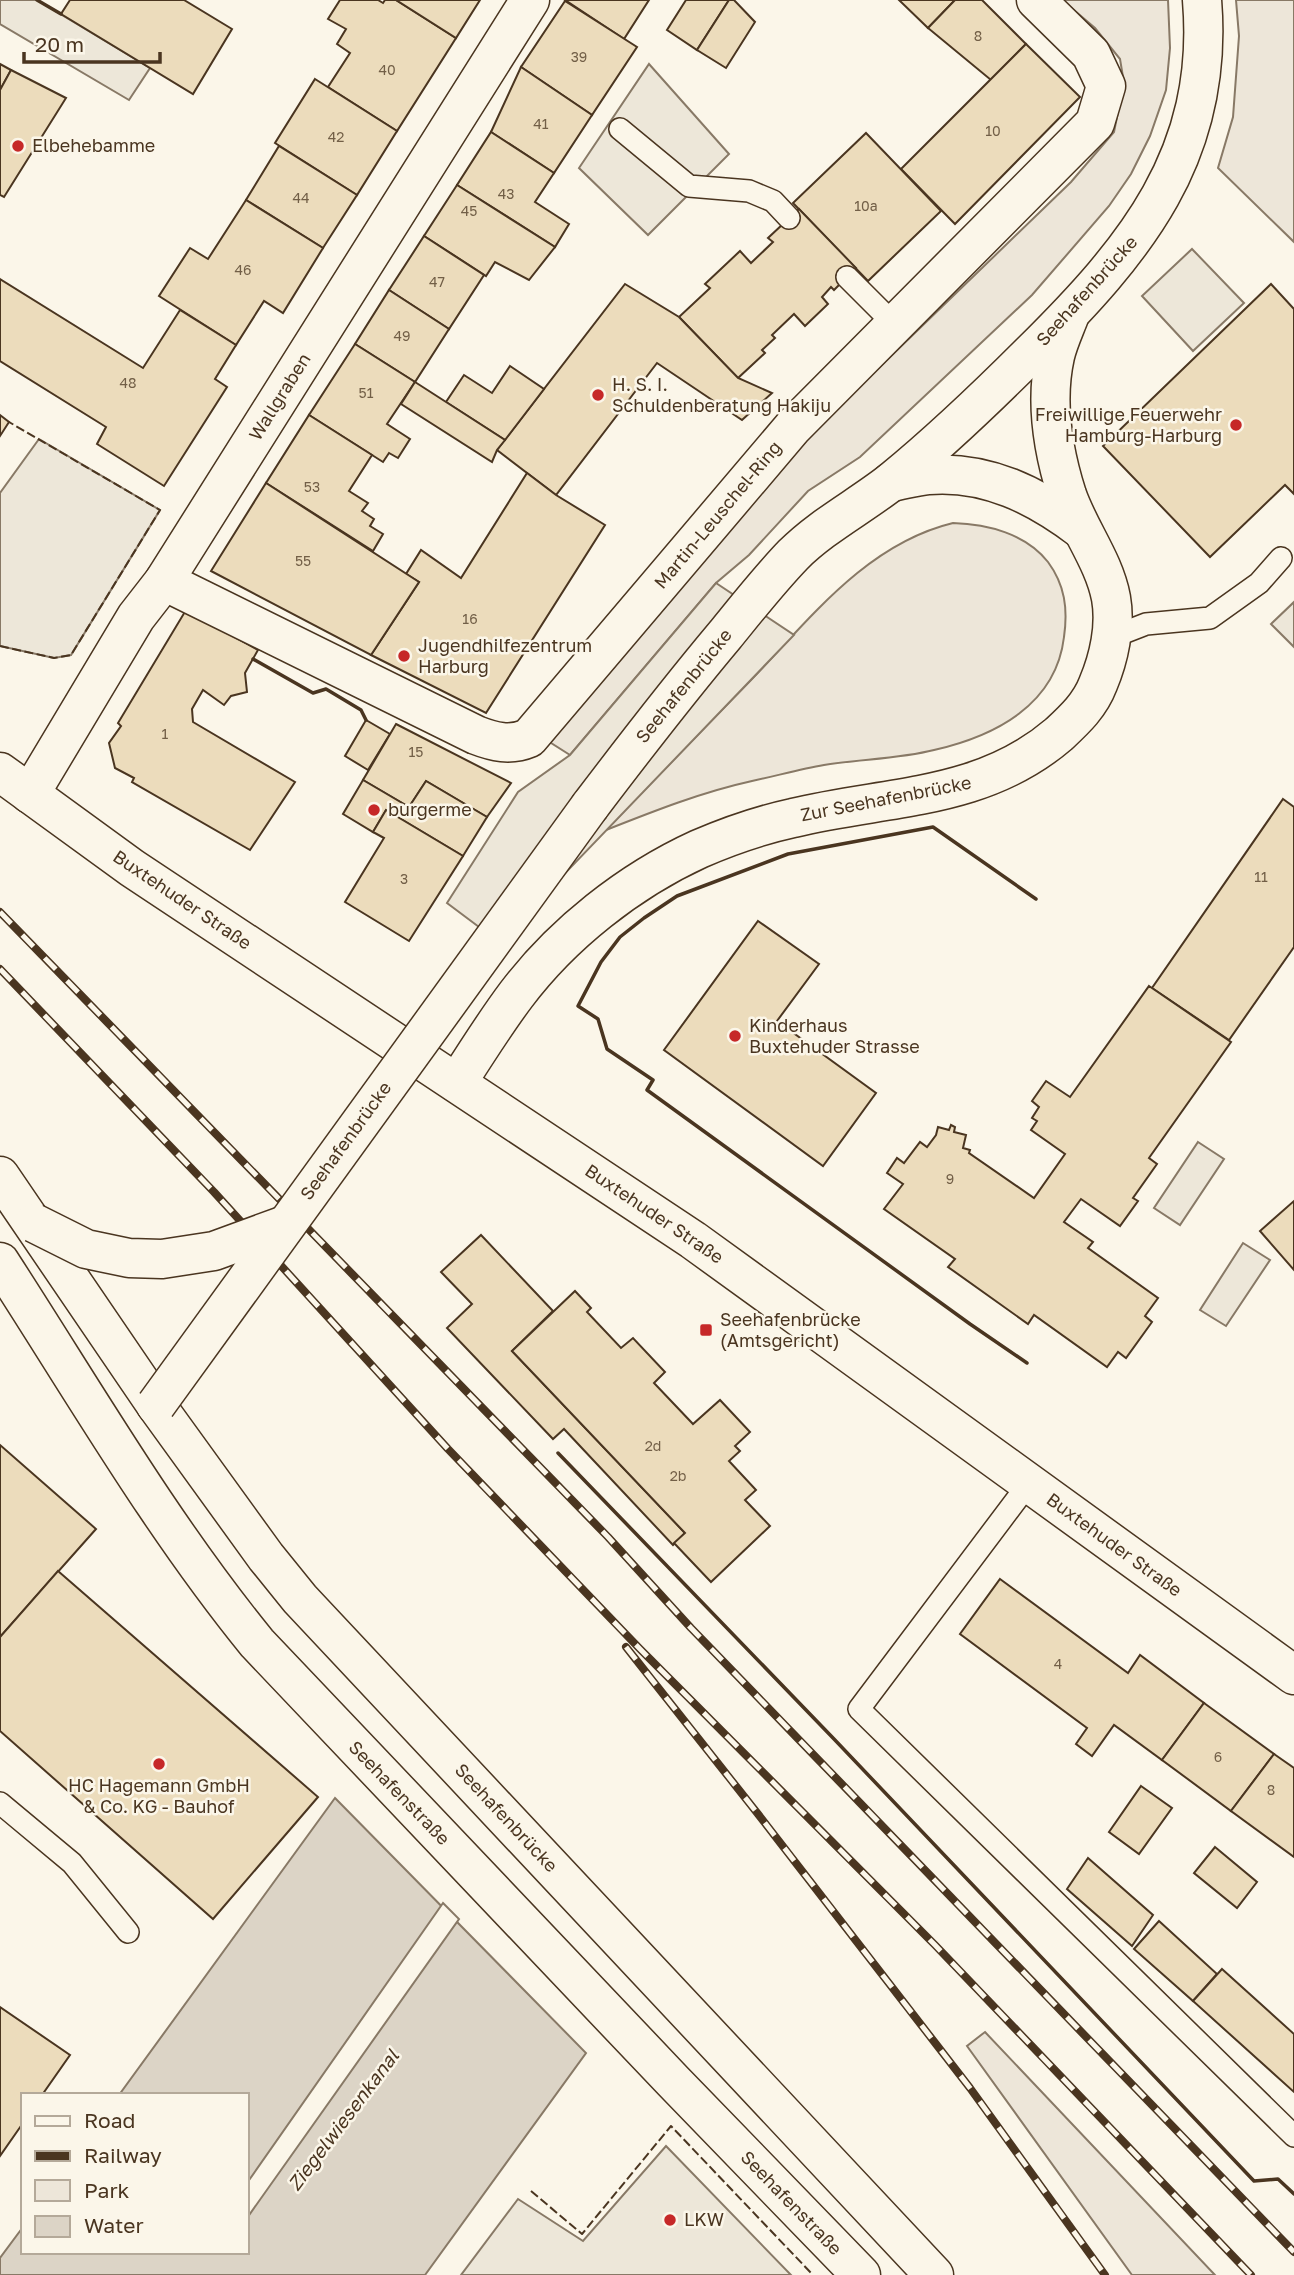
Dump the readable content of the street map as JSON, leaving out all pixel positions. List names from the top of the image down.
{
  "streets": {
    "main road": [
      "Seehafenbrücke",
      "Wallgraben",
      "Martin-Leuschel-Ring",
      "Zur Seehafenbrücke",
      "Buxtehuder Straße",
      "Seehafenstraße"
    ]
  },
  "crossings": [
    ["Seehafenbrücke", "Zur Seehafenbrücke"],
    ["Wallgraben", "Martin-Leuschel-Ring"],
    ["Wallgraben", "Buxtehuder Straße"],
    ["Zur Seehafenbrücke", "Buxtehuder Straße"]
  ],
  "water": ["Ziegelwiesenkanal"],
  "places": {
    "other": [
      "Elbehebamme",
      "H. S. I. Schuldenberatung Hakiju",
      "Freiwillige Feuerwehr Hamburg-Harburg",
      "Jugendhilfezentrum Harburg",
      "burgerme",
      "Kinderhaus Buxtehuder Strasse",
      "HC Hagemann GmbH & Co. KG - Bauhof",
      "LKW"
    ],
    "transit": ["Seehafenbrücke (Amtsgericht)"]
  },
  "house_numbers": [
    "8",
    "39",
    "40",
    "41",
    "10",
    "42",
    "43",
    "44",
    "10a",
    "45",
    "46",
    "47",
    "49",
    "48",
    "51",
    "53",
    "55",
    "16",
    "1",
    "15",
    "11",
    "3",
    "9",
    "2d",
    "2b",
    "4",
    "6",
    "8"
  ],
  "legend": [
    "Road",
    "Railway",
    "Park",
    "Water"
  ],
  "scale_bar": "20 m"
}
